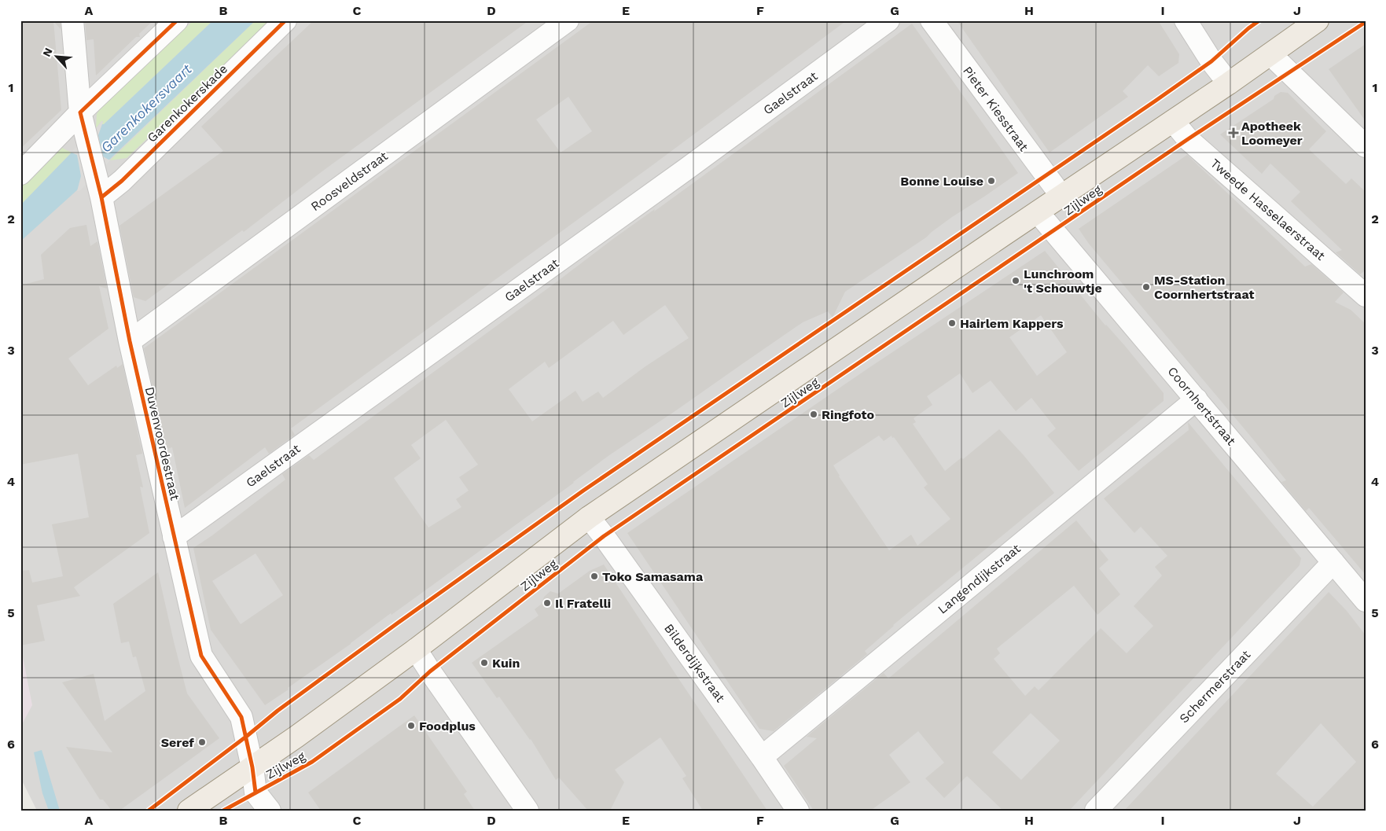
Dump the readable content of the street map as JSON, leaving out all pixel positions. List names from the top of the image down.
{
  "streets": {
    "main road": ["Zijlweg"],
    "street": [
      "Gaelstraat",
      "Garenkokerskade",
      "Pieter Kiesstraat",
      "Roosveldstraat",
      "Tweede Hasselaerstraat",
      "Coornhertstraat",
      "Duvenvoordestraat",
      "Langendijkstraat",
      "Bilderdijkstraat",
      "Schermerstraat"
    ]
  },
  "crossings": [
    ["Gaelstraat", "Duvenvoordestraat"],
    ["Garenkokerskade", "Duvenvoordestraat"],
    ["Pieter Kiesstraat", "Zijlweg"],
    ["Roosveldstraat", "Duvenvoordestraat"],
    ["Zijlweg", "Tweede Hasselaerstraat"],
    ["Zijlweg", "Coornhertstraat"],
    ["Zijlweg", "Duvenvoordestraat"],
    ["Zijlweg", "Bilderdijkstraat"],
    ["Coornhertstraat", "Langendijkstraat"],
    ["Coornhertstraat", "Schermerstraat"],
    ["Langendijkstraat", "Bilderdijkstraat"]
  ],
  "water": ["Garenkokersvaart"],
  "places": {
    "health": ["Apotheek Loomeyer"],
    "other": [
      "Bonne Louise",
      "Lunchroom 't Schouwtje",
      "MS-Station Coornhertstraat",
      "Hairlem Kappers",
      "Ringfoto",
      "Toko Samasama",
      "Il Fratelli",
      "Kuin",
      "Foodplus",
      "Seref"
    ]
  },
  "north": "top left",
  "grid": {
    "columns": [
      "A",
      "B",
      "C",
      "D",
      "E",
      "F",
      "G",
      "H",
      "I",
      "J"
    ],
    "rows": [
      "1",
      "2",
      "3",
      "4",
      "5",
      "6"
    ]
  }
}
